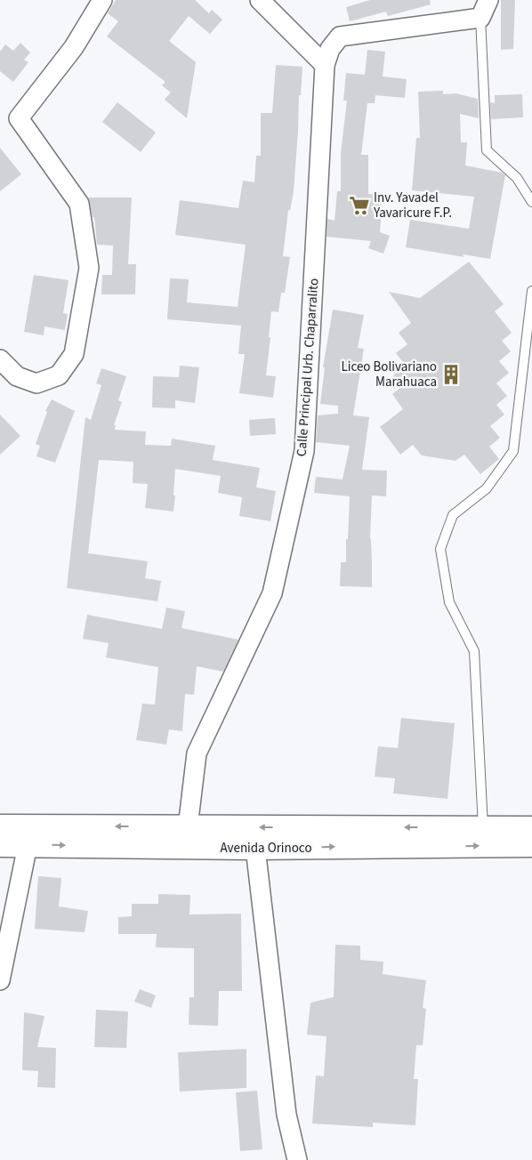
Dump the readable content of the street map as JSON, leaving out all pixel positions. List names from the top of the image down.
{
  "streets": {
    "street": ["Calle Principal Urb. Chaparralito", "Avenida Orinoco"]
  },
  "crossings": [
    ["Calle Principal Urb. Chaparralito", "Avenida Orinoco"]
  ],
  "places": {
    "supermarket": ["Inv. Yavadel Yavaricure F.P."],
    "building": ["Liceo Bolivariano Marahuaca"]
  }
}
